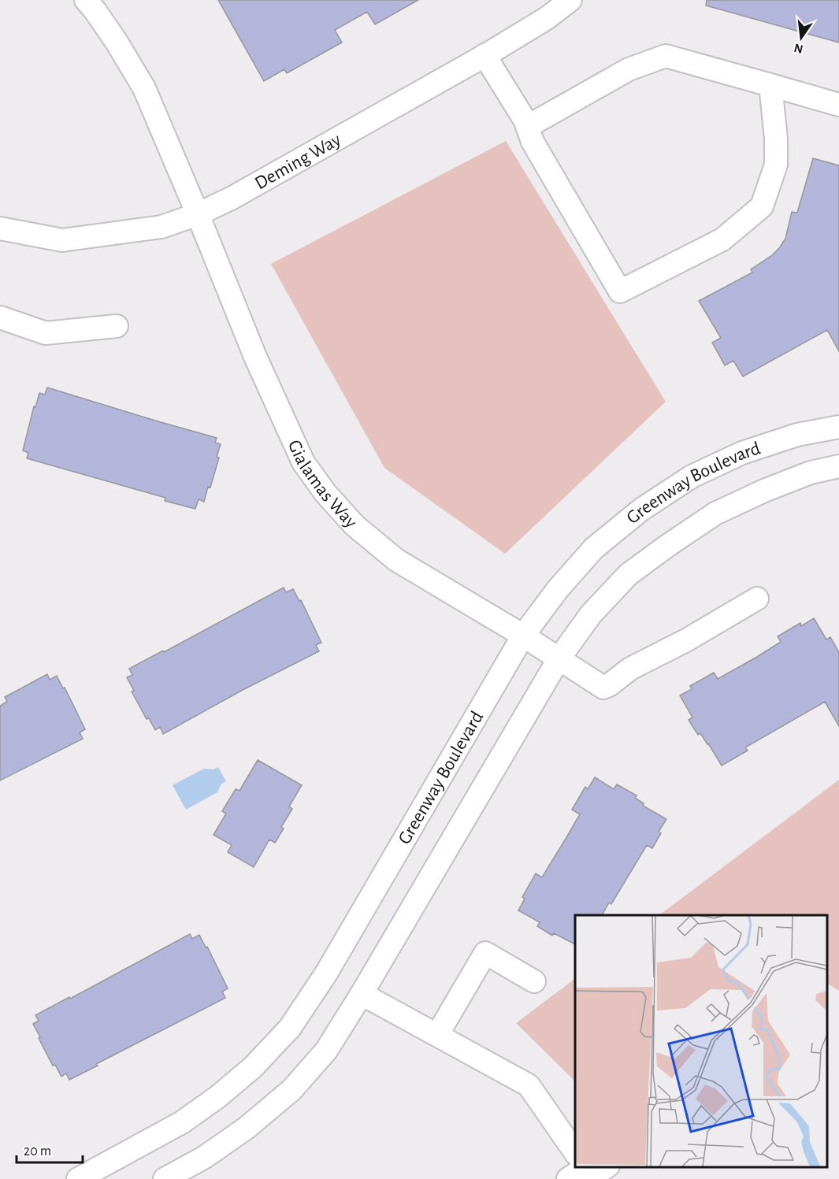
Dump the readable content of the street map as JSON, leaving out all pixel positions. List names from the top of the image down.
{
  "streets": {
    "street": ["Deming Way", "Gialamas Way", "Greenway Boulevard"]
  },
  "crossings": [
    ["Deming Way", "Gialamas Way"],
    ["Gialamas Way", "Greenway Boulevard"]
  ],
  "scale_bar": "20 m",
  "north": "bottom"
}
